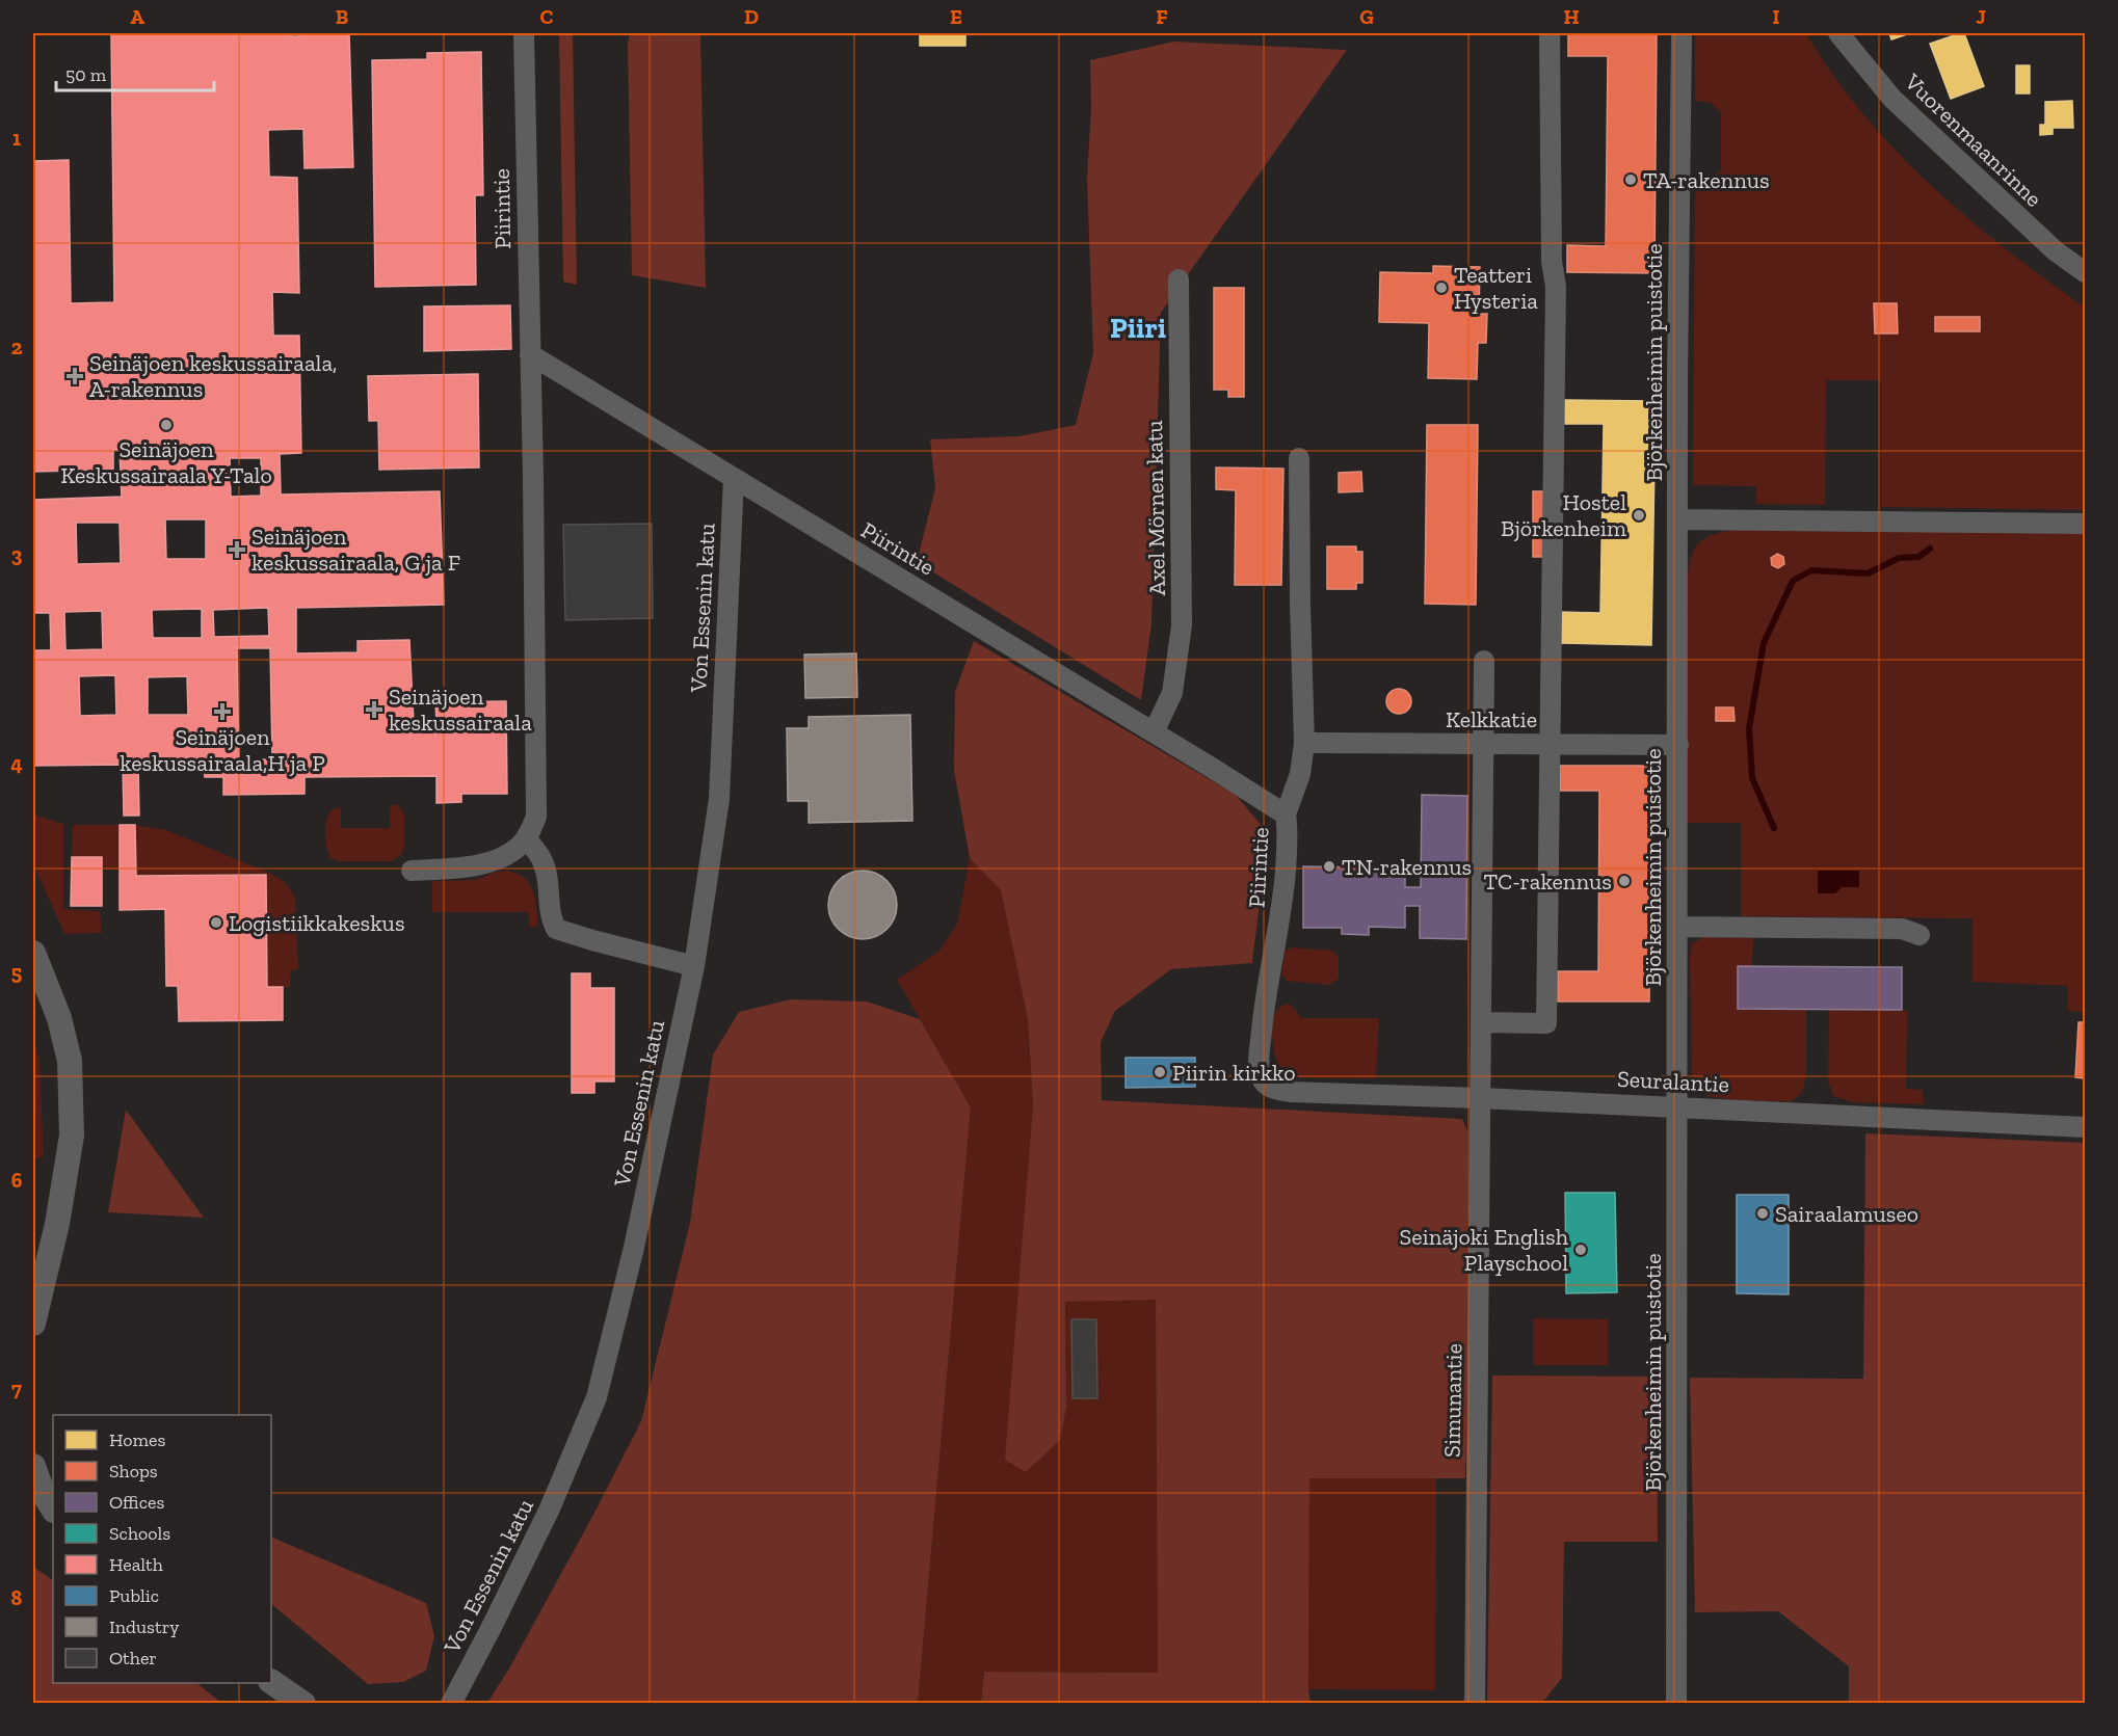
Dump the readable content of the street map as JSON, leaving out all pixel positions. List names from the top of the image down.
{
  "streets": {
    "street": [
      "Vuorenmaanrinne",
      "Piirintie",
      "Björkenheimin puistotie",
      "Axel Mörnen katu",
      "Von Essenin katu",
      "Kelkkatie",
      "Seuralantie",
      "Simunantie"
    ]
  },
  "crossings": [
    ["Piirintie", "Axel Mörnen katu"],
    ["Piirintie", "Von Essenin katu"],
    ["Piirintie", "Seuralantie"],
    ["Björkenheimin puistotie", "Kelkkatie"],
    ["Björkenheimin puistotie", "Seuralantie"],
    ["Kelkkatie", "Simunantie"],
    ["Seuralantie", "Simunantie"]
  ],
  "districts": ["Piiri"],
  "places": {
    "other": [
      "TA-rakennus",
      "Teatteri Hysteria",
      "Seinäjoen Keskussairaala Y-Talo",
      "Hostel Björkenheim",
      "TN-rakennus",
      "TC-rakennus",
      "Logistiikkakeskus",
      "Piirin kirkko",
      "Sairaalamuseo",
      "Seinäjoki English Playschool"
    ],
    "health": [
      "Seinäjoen keskussairaala, A-rakennus",
      "Seinäjoen keskussairaala, G ja F",
      "Seinäjoen keskussairaala",
      "Seinäjoen keskussairaala,H ja P"
    ]
  },
  "legend": [
    "Homes",
    "Shops",
    "Offices",
    "Schools",
    "Health",
    "Public",
    "Industry",
    "Other"
  ],
  "scale_bar": "50 m",
  "grid": {
    "columns": [
      "A",
      "B",
      "C",
      "D",
      "E",
      "F",
      "G",
      "H",
      "I",
      "J"
    ],
    "rows": [
      "1",
      "2",
      "3",
      "4",
      "5",
      "6",
      "7",
      "8"
    ]
  }
}
